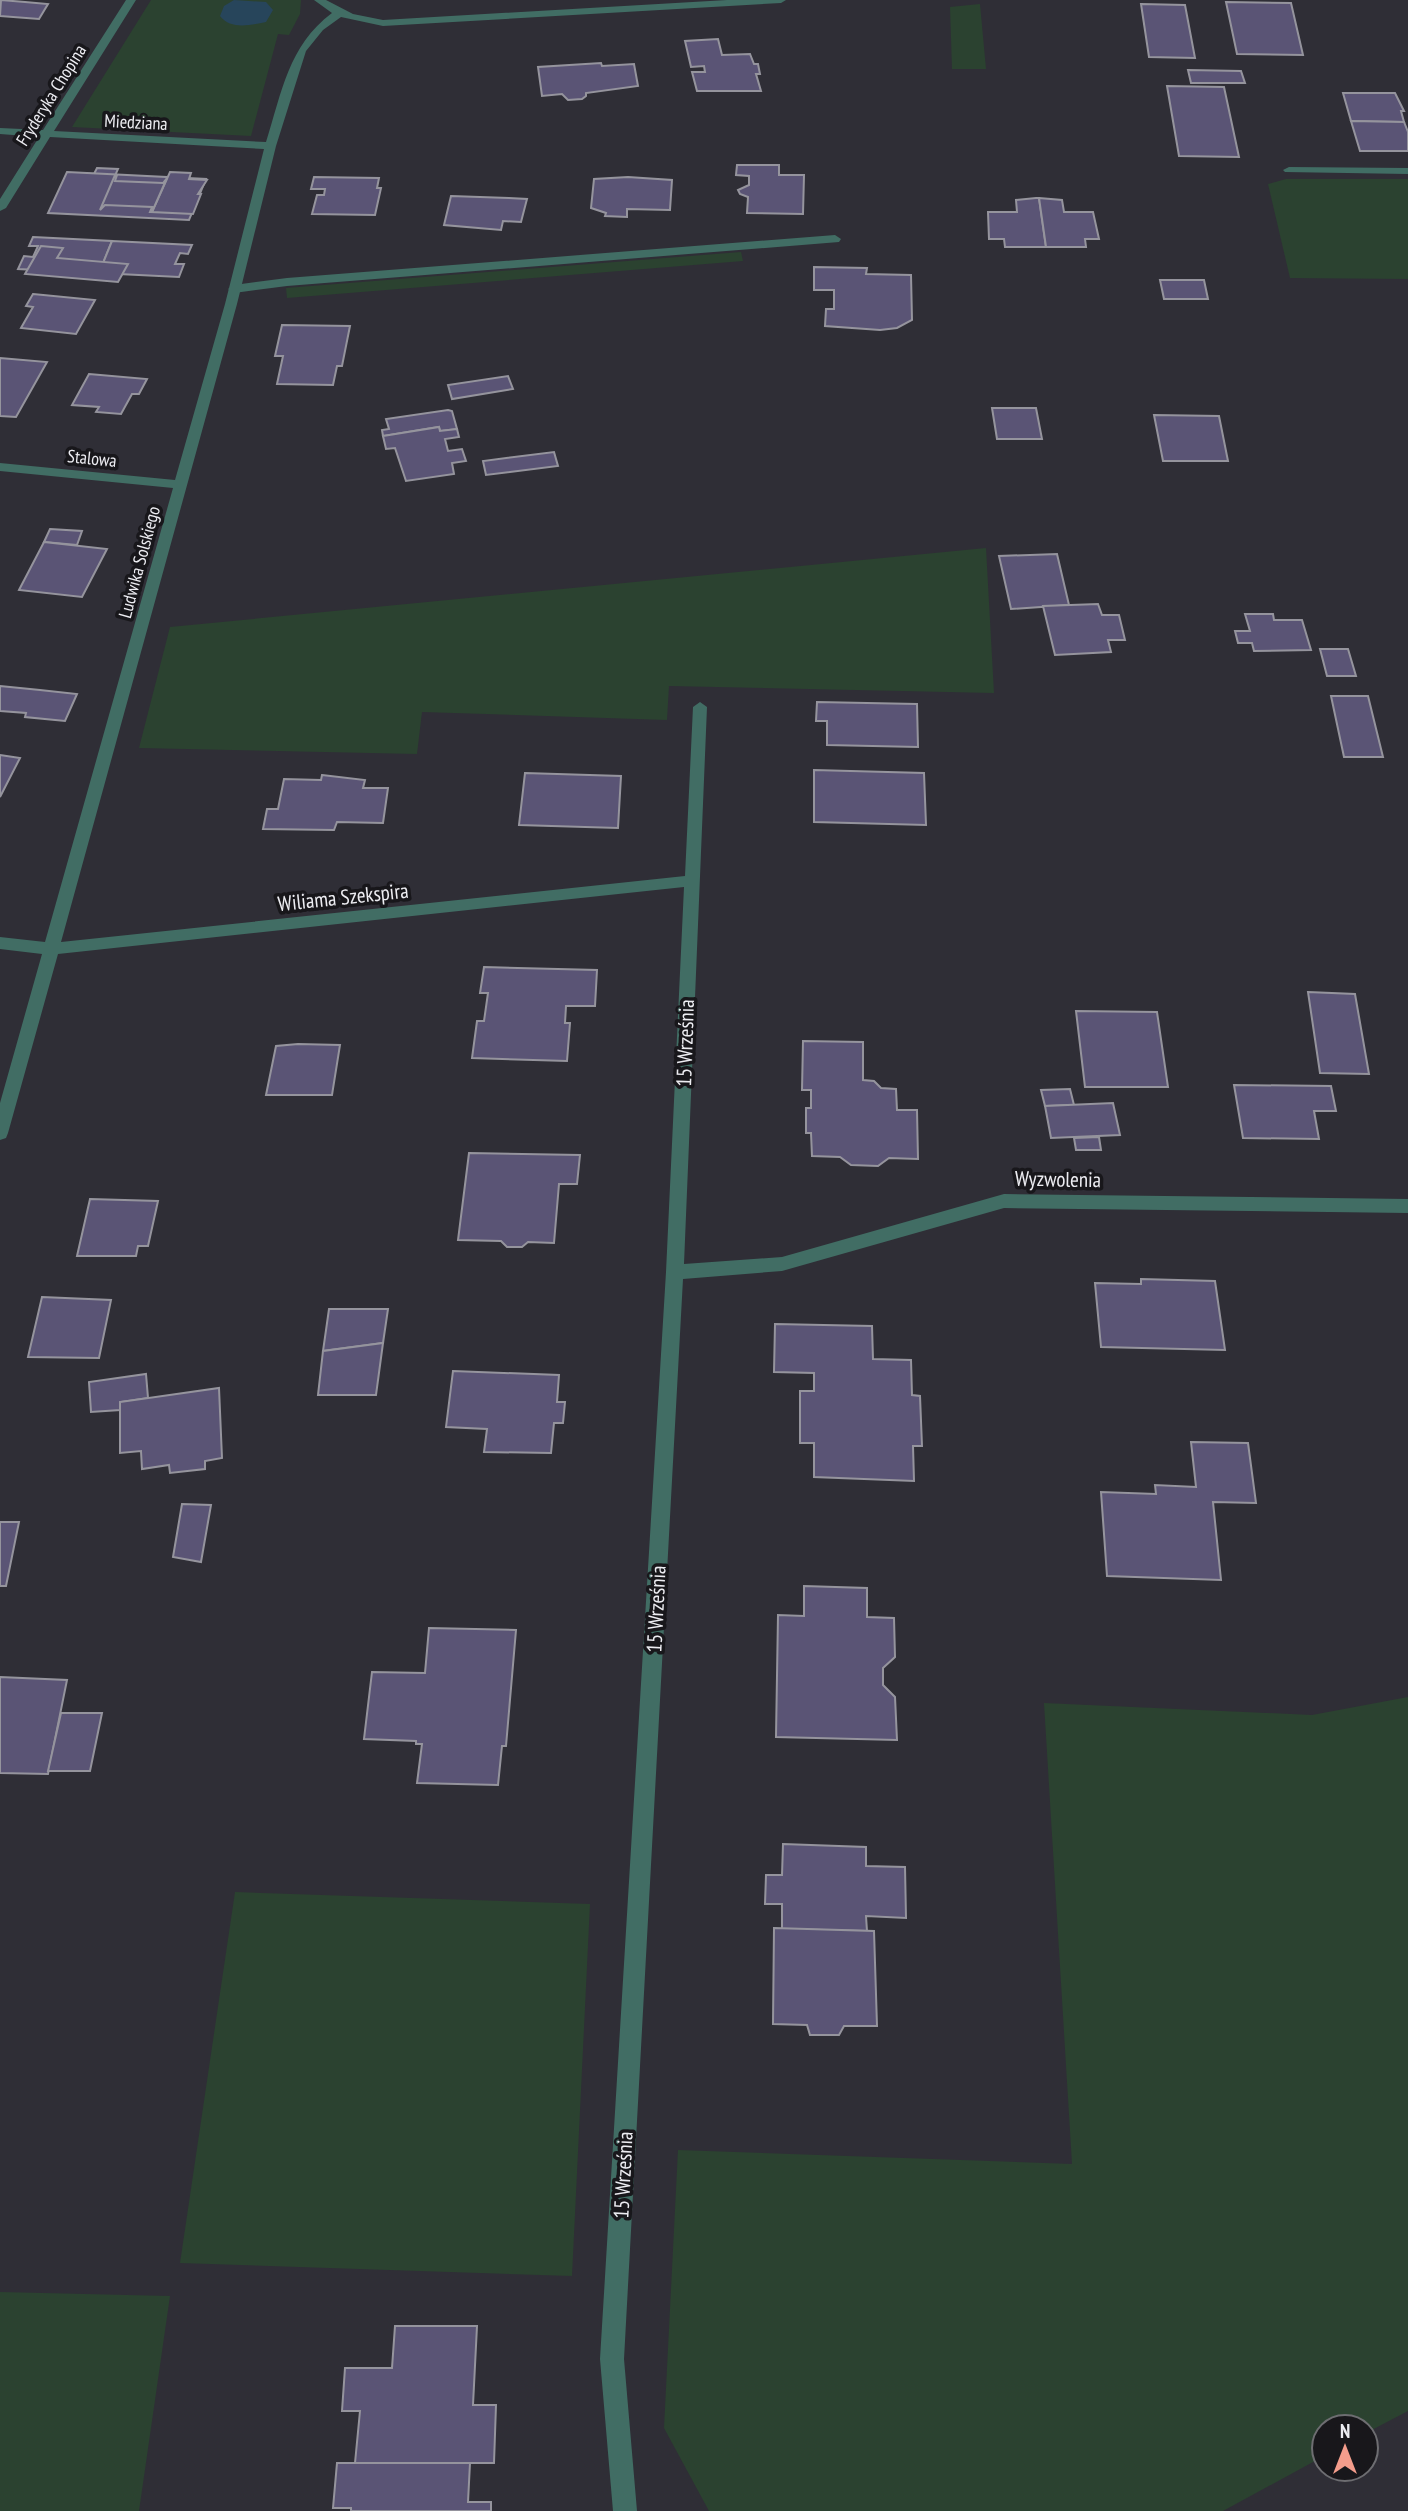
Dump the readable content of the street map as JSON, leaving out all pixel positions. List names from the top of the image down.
{
  "streets": {
    "street": [
      "Fryderyka Chopina",
      "Miedziana",
      "Stalowa",
      "Ludwika Solskiego",
      "Wiliama Szekspira",
      "15 Września",
      "Wyzwolenia"
    ]
  },
  "crossings": [
    ["Fryderyka Chopina", "Miedziana"],
    ["Miedziana", "Ludwika Solskiego"],
    ["Stalowa", "Ludwika Solskiego"],
    ["Ludwika Solskiego", "Wiliama Szekspira"],
    ["Wiliama Szekspira", "15 Września"],
    ["15 Września", "Wyzwolenia"]
  ],
  "north": "top"
}
